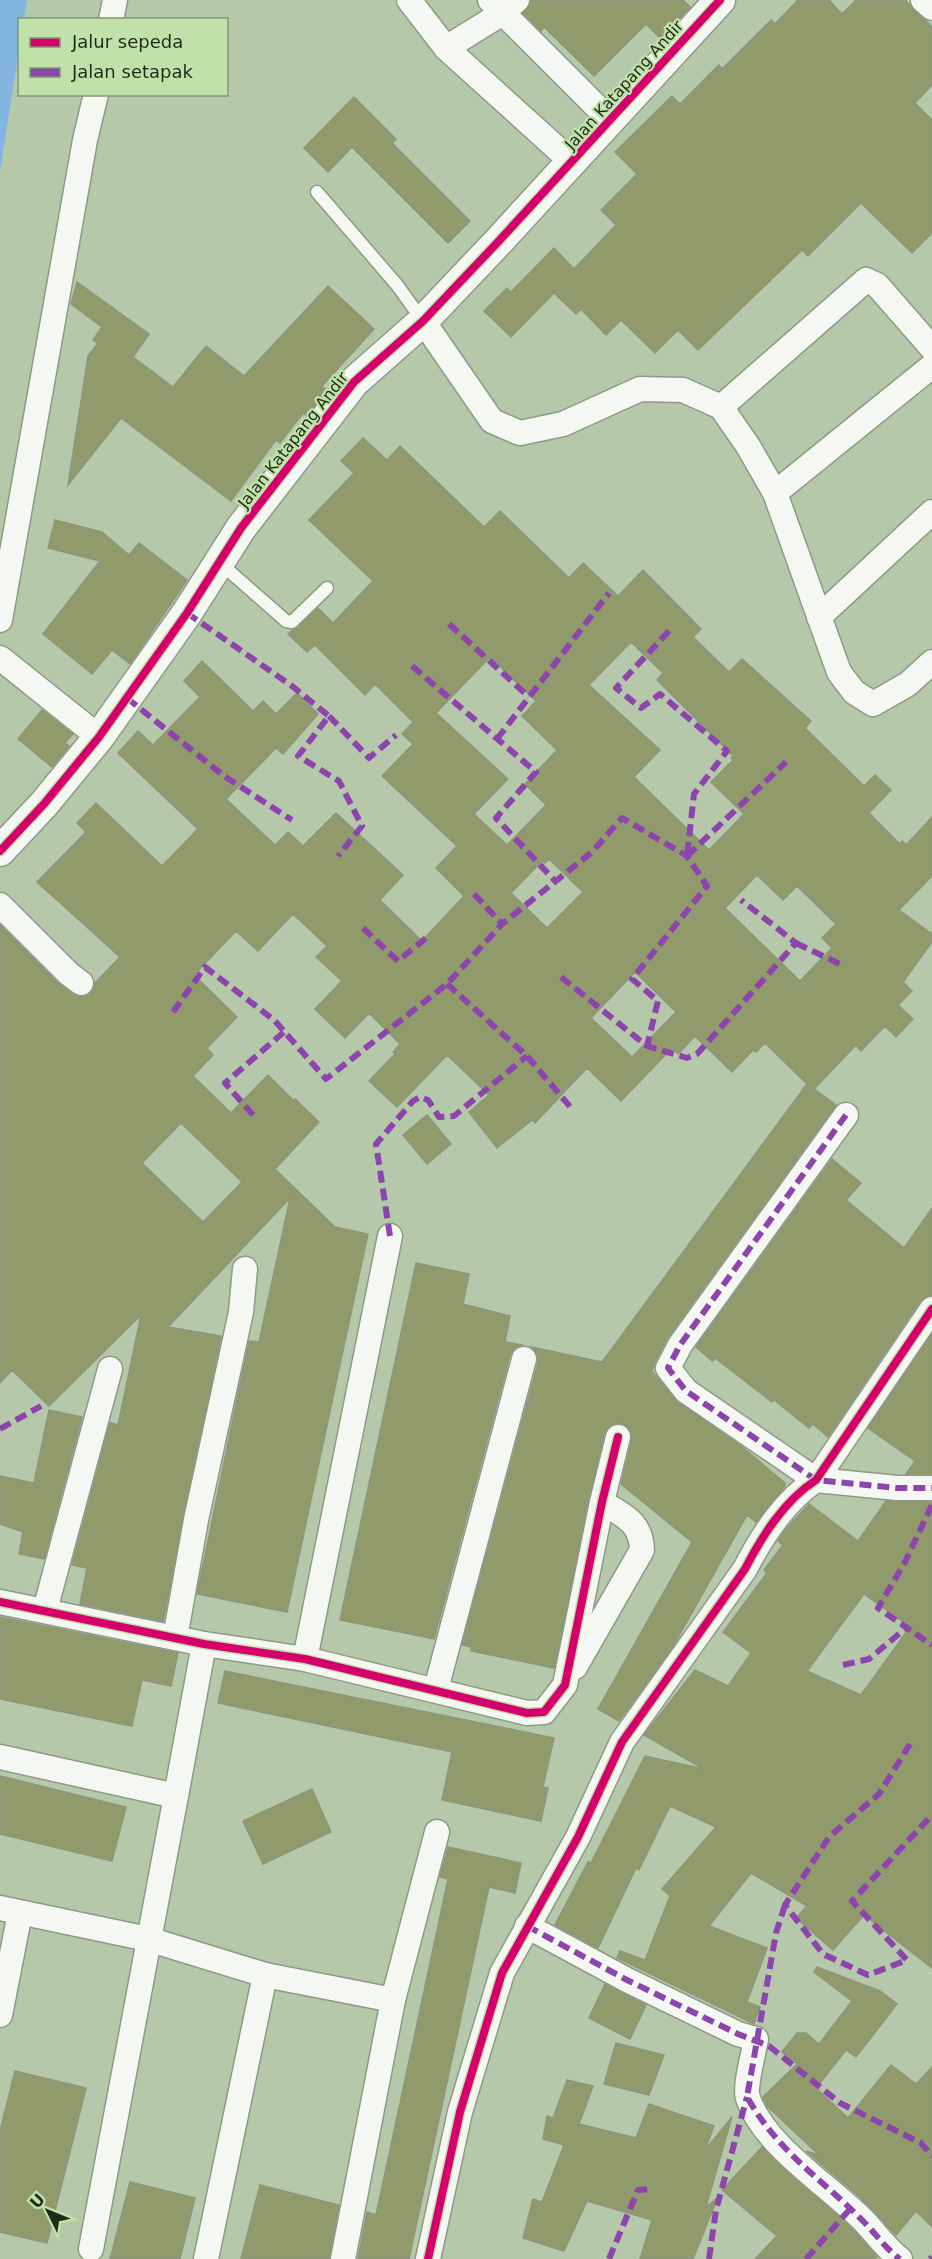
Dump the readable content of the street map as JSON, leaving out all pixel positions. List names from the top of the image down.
{
  "streets": {
    "street": ["Jalan Katapang Andir"]
  },
  "legend": ["Jalur sepeda", "Jalan setapak"],
  "north": "top left"
}
